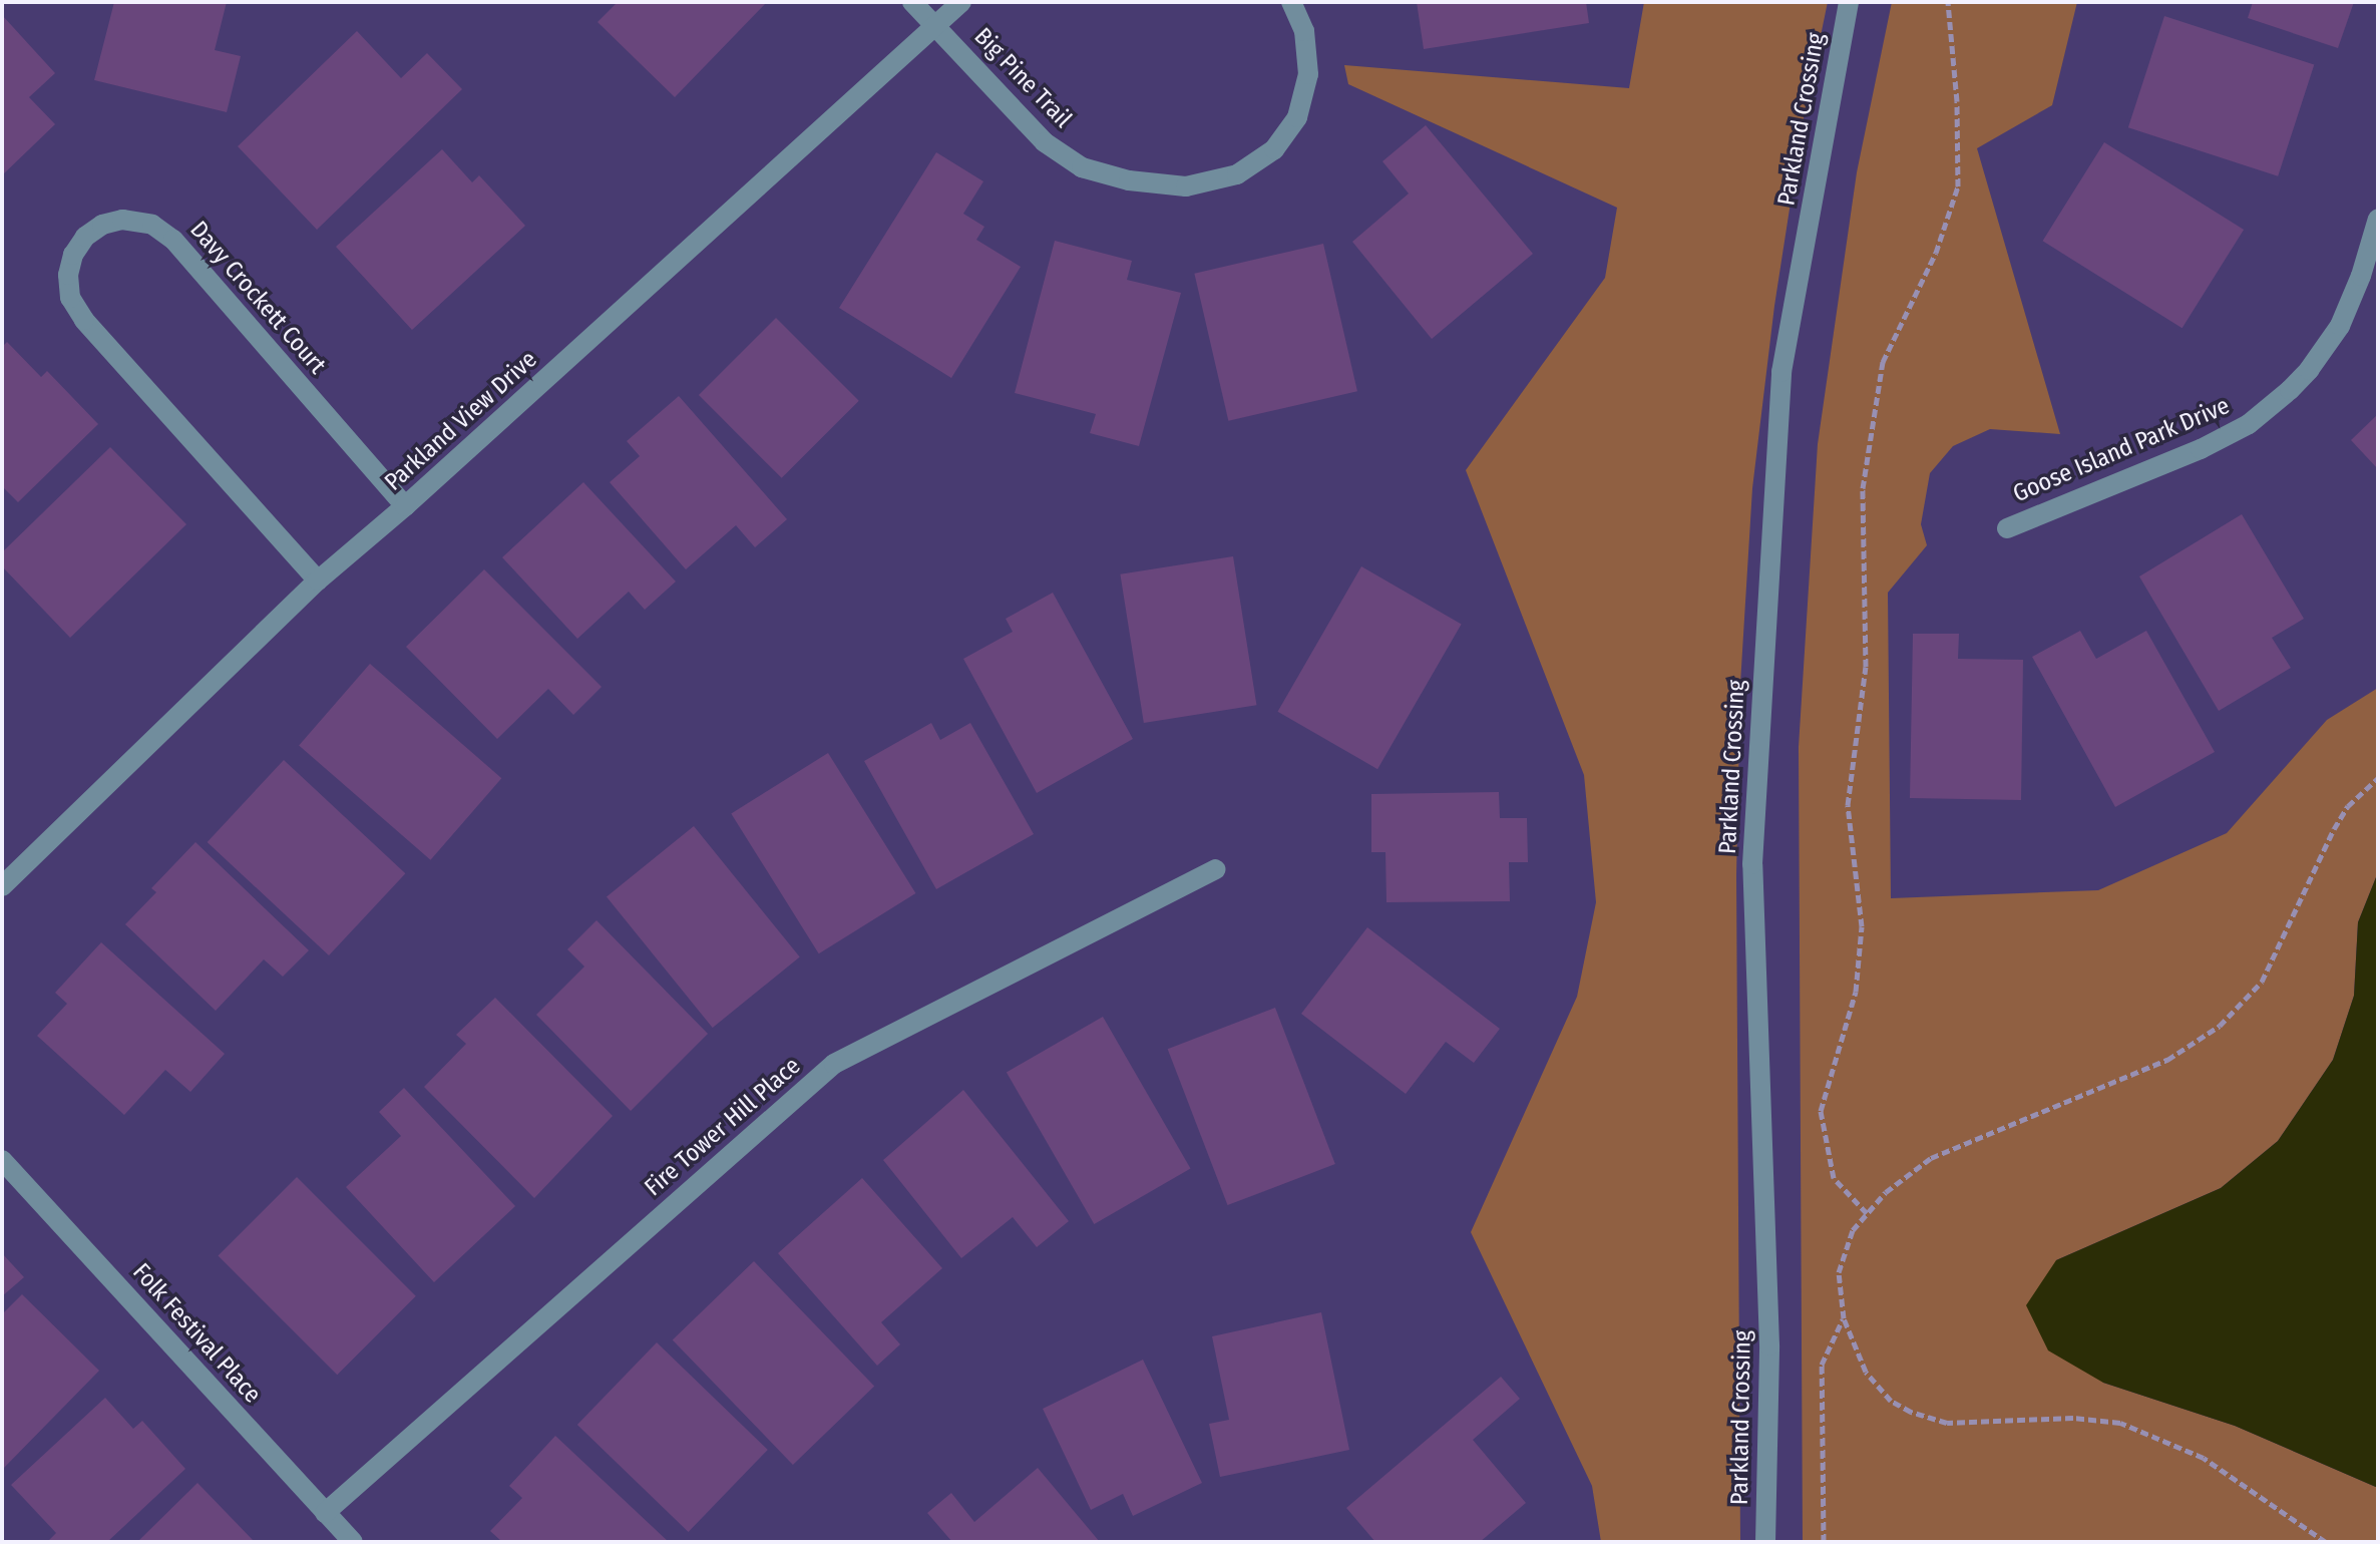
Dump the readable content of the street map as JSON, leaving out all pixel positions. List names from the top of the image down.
{
  "streets": {
    "street": [
      "Big Pine Trail",
      "Parkland Crossing",
      "Davy Crockett Court",
      "Parkland View Drive",
      "Goose Island Park Drive",
      "Fire Tower Hill Place",
      "Folk Festival Place"
    ]
  },
  "crossings": [
    ["Big Pine Trail", "Parkland View Drive"],
    ["Davy Crockett Court", "Parkland View Drive"],
    ["Fire Tower Hill Place", "Folk Festival Place"]
  ]
}
